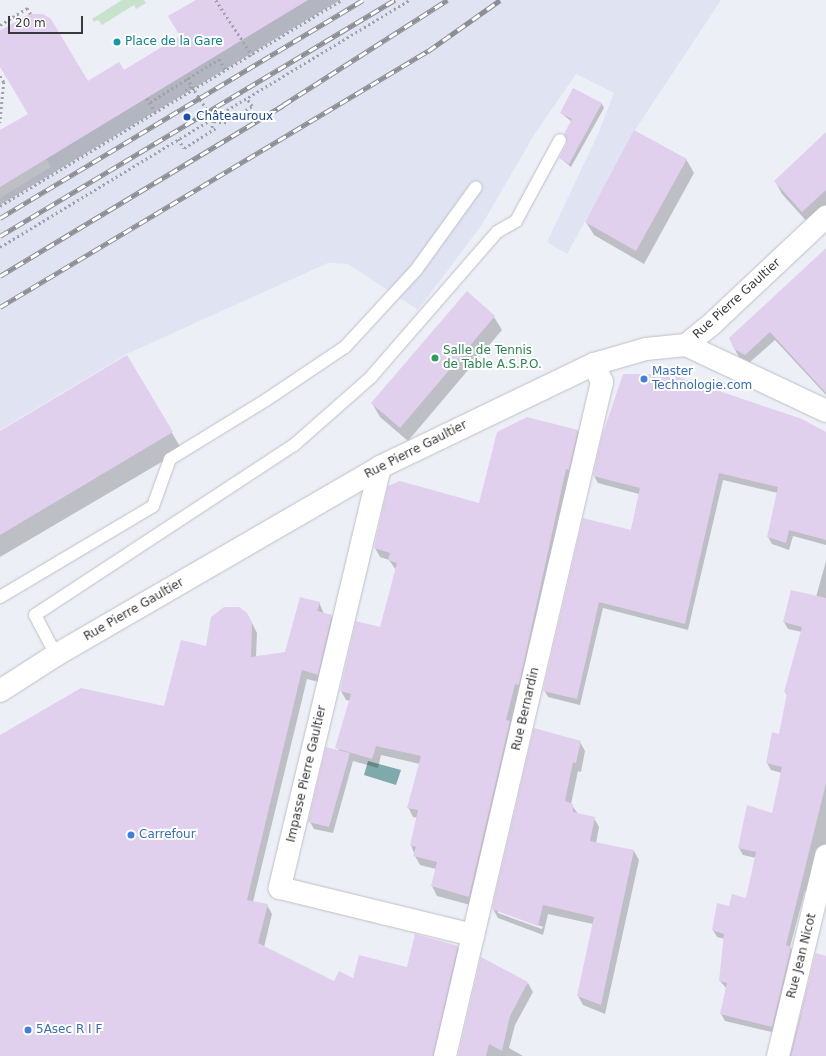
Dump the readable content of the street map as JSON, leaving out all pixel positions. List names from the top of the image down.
{
  "streets": {
    "street": [
      "Rue Pierre Gaultier",
      "Rue Bernardin",
      "Impasse Pierre Gaultier",
      "Rue Jean Nicot"
    ]
  },
  "crossings": [
    ["Rue Pierre Gaultier", "Rue Bernardin"],
    ["Rue Pierre Gaultier", "Impasse Pierre Gaultier"],
    ["Rue Bernardin", "Impasse Pierre Gaultier"]
  ],
  "places": [
    "Place de la Gare",
    "Châteauroux",
    "Salle de Tennis de Table A.S.P.O.",
    "Master Technologie.com",
    "Carrefour",
    "5Asec R I F"
  ],
  "scale_bar": "20 m"
}
